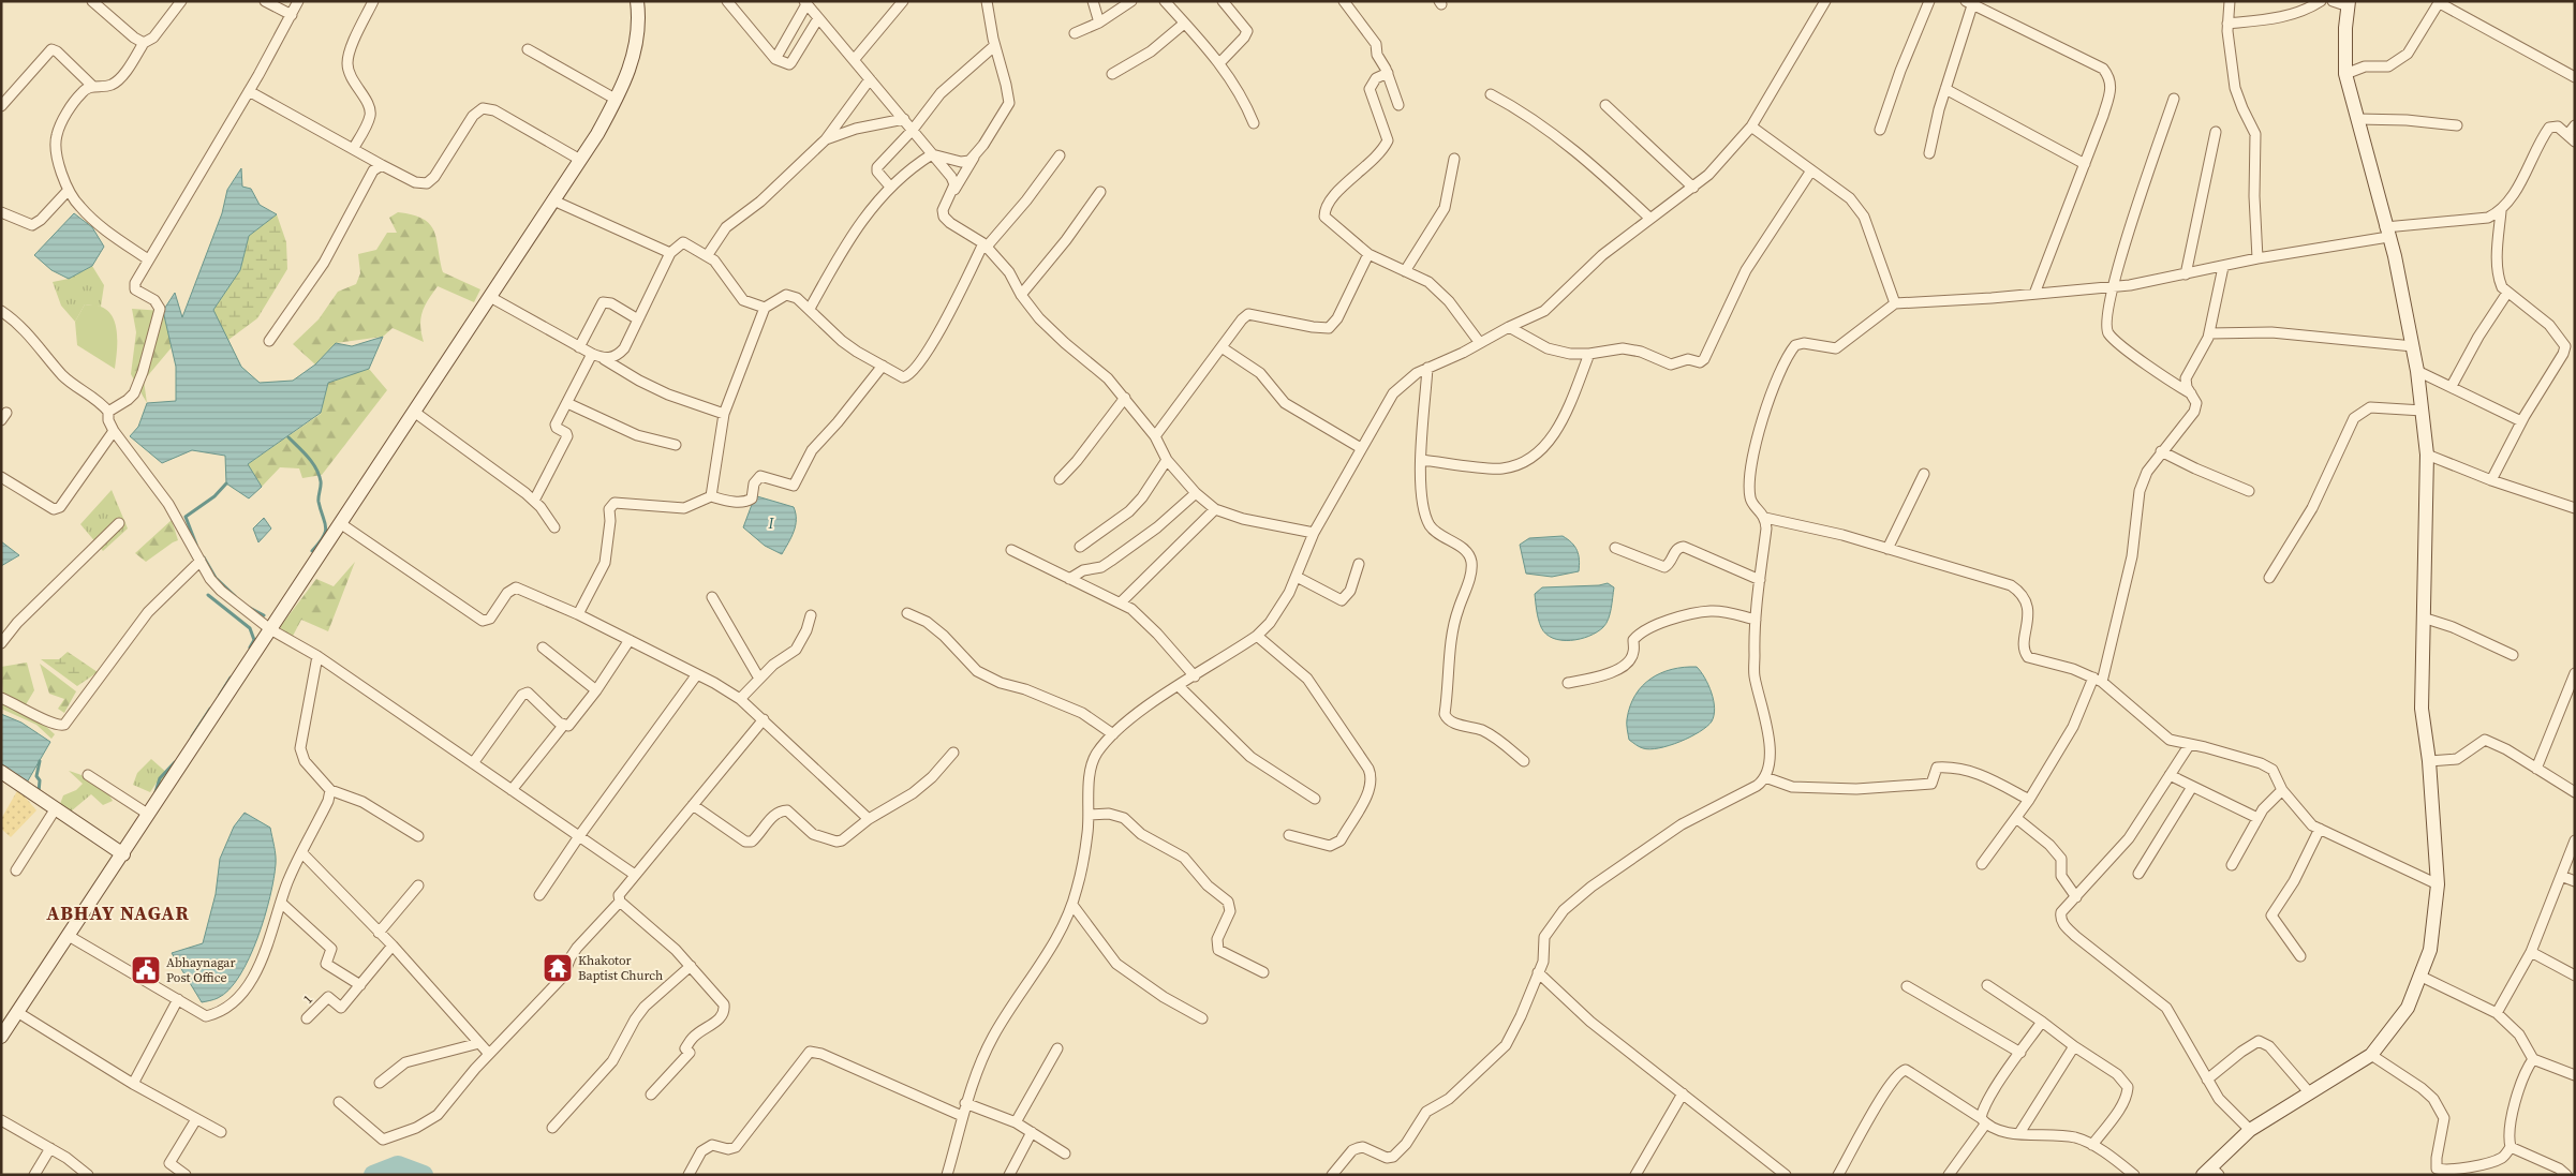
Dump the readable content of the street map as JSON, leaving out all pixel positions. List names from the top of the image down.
{
  "streets": {
    "street": ["1"]
  },
  "districts": ["ABHAY NAGAR"],
  "water": ["I"],
  "places": {
    "temple": ["Khakotor Baptist Church"],
    "public building": ["Abhaynagar Post Office"]
  }
}
